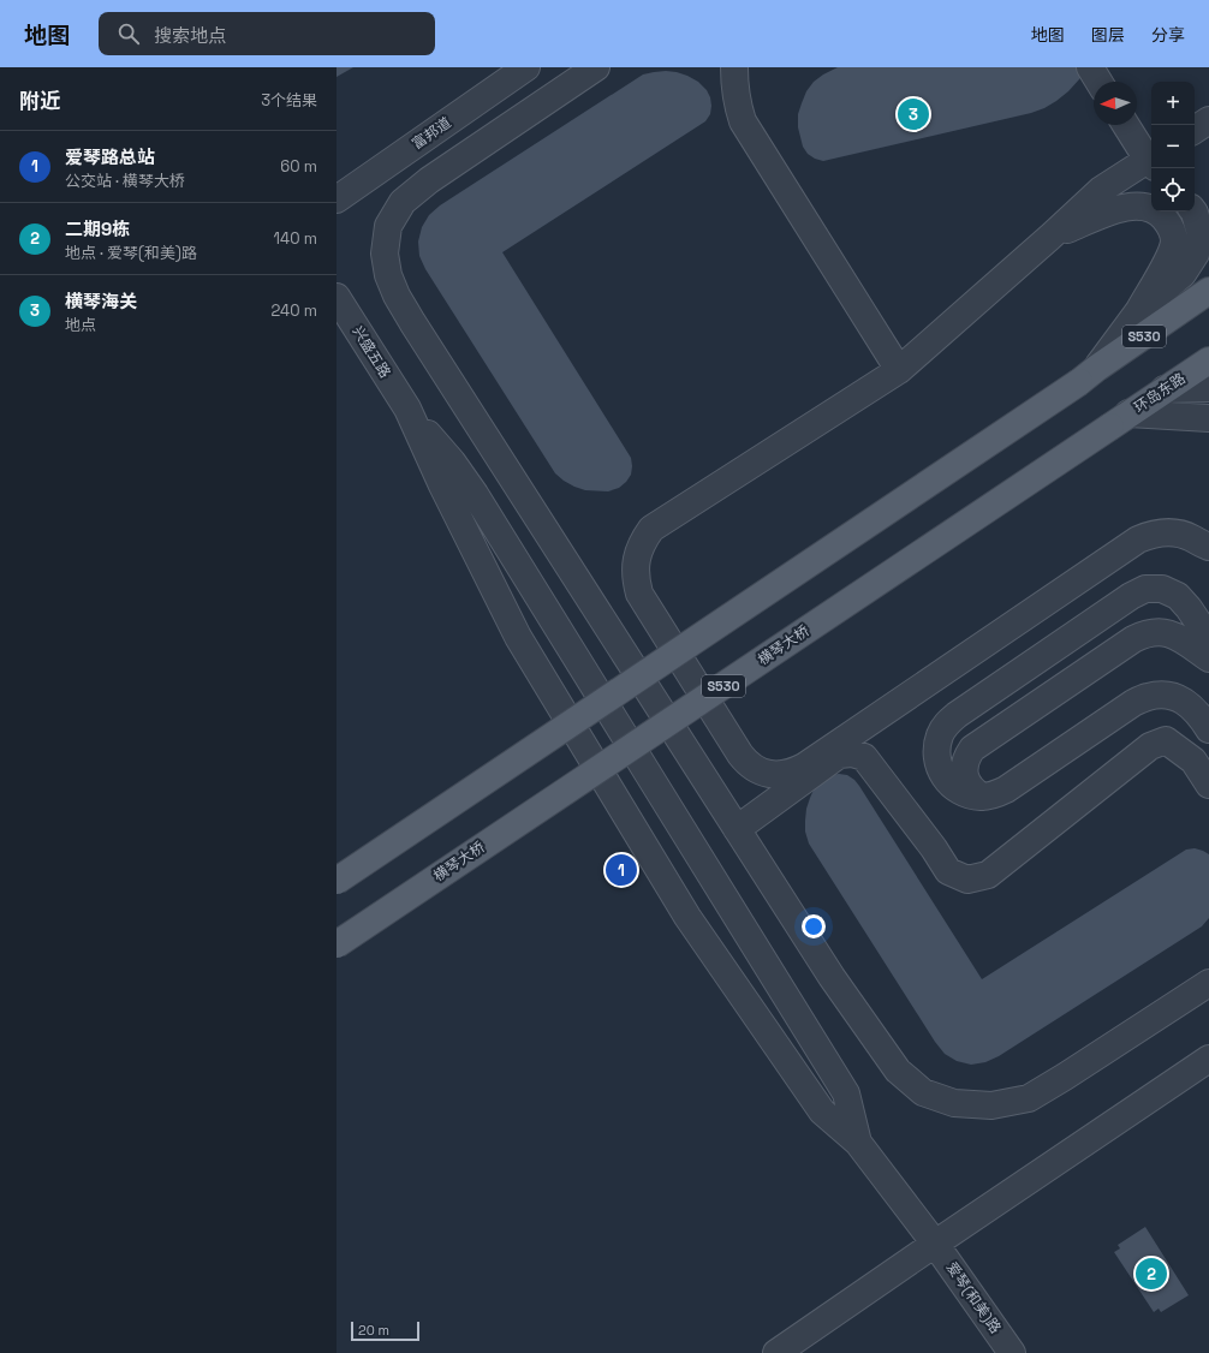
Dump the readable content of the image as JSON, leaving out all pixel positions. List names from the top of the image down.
{
  "streets": {
    "main road": ["S530", "环岛东路", "横琴大桥"],
    "street": ["富邦道", "兴盛五路", "爱琴(和美)路"]
  },
  "crossings": [
    ["环岛东路", "横琴大桥"]
  ],
  "scale_bar": "20 m",
  "north": "left",
  "page": {
    "header": "地图",
    "search": "搜索地点",
    "nav": ["地图", "图层", "分享"],
    "heading": ["附近", "3个结果"],
    "map_buttons": ["+", "−"],
    "pins": ["3", "1", "2"],
    "list": [
      {
        "mark": "1",
        "name": "爱琴路总站",
        "note": "公交站 · 横琴大桥",
        "value": "60 m"
      },
      {
        "mark": "2",
        "name": "二期9栋",
        "note": "地点 · 爱琴(和美)路",
        "value": "140 m"
      },
      {
        "mark": "3",
        "name": "横琴海关",
        "note": "地点",
        "value": "240 m"
      }
    ],
    "scale": "20 m"
  }
}
